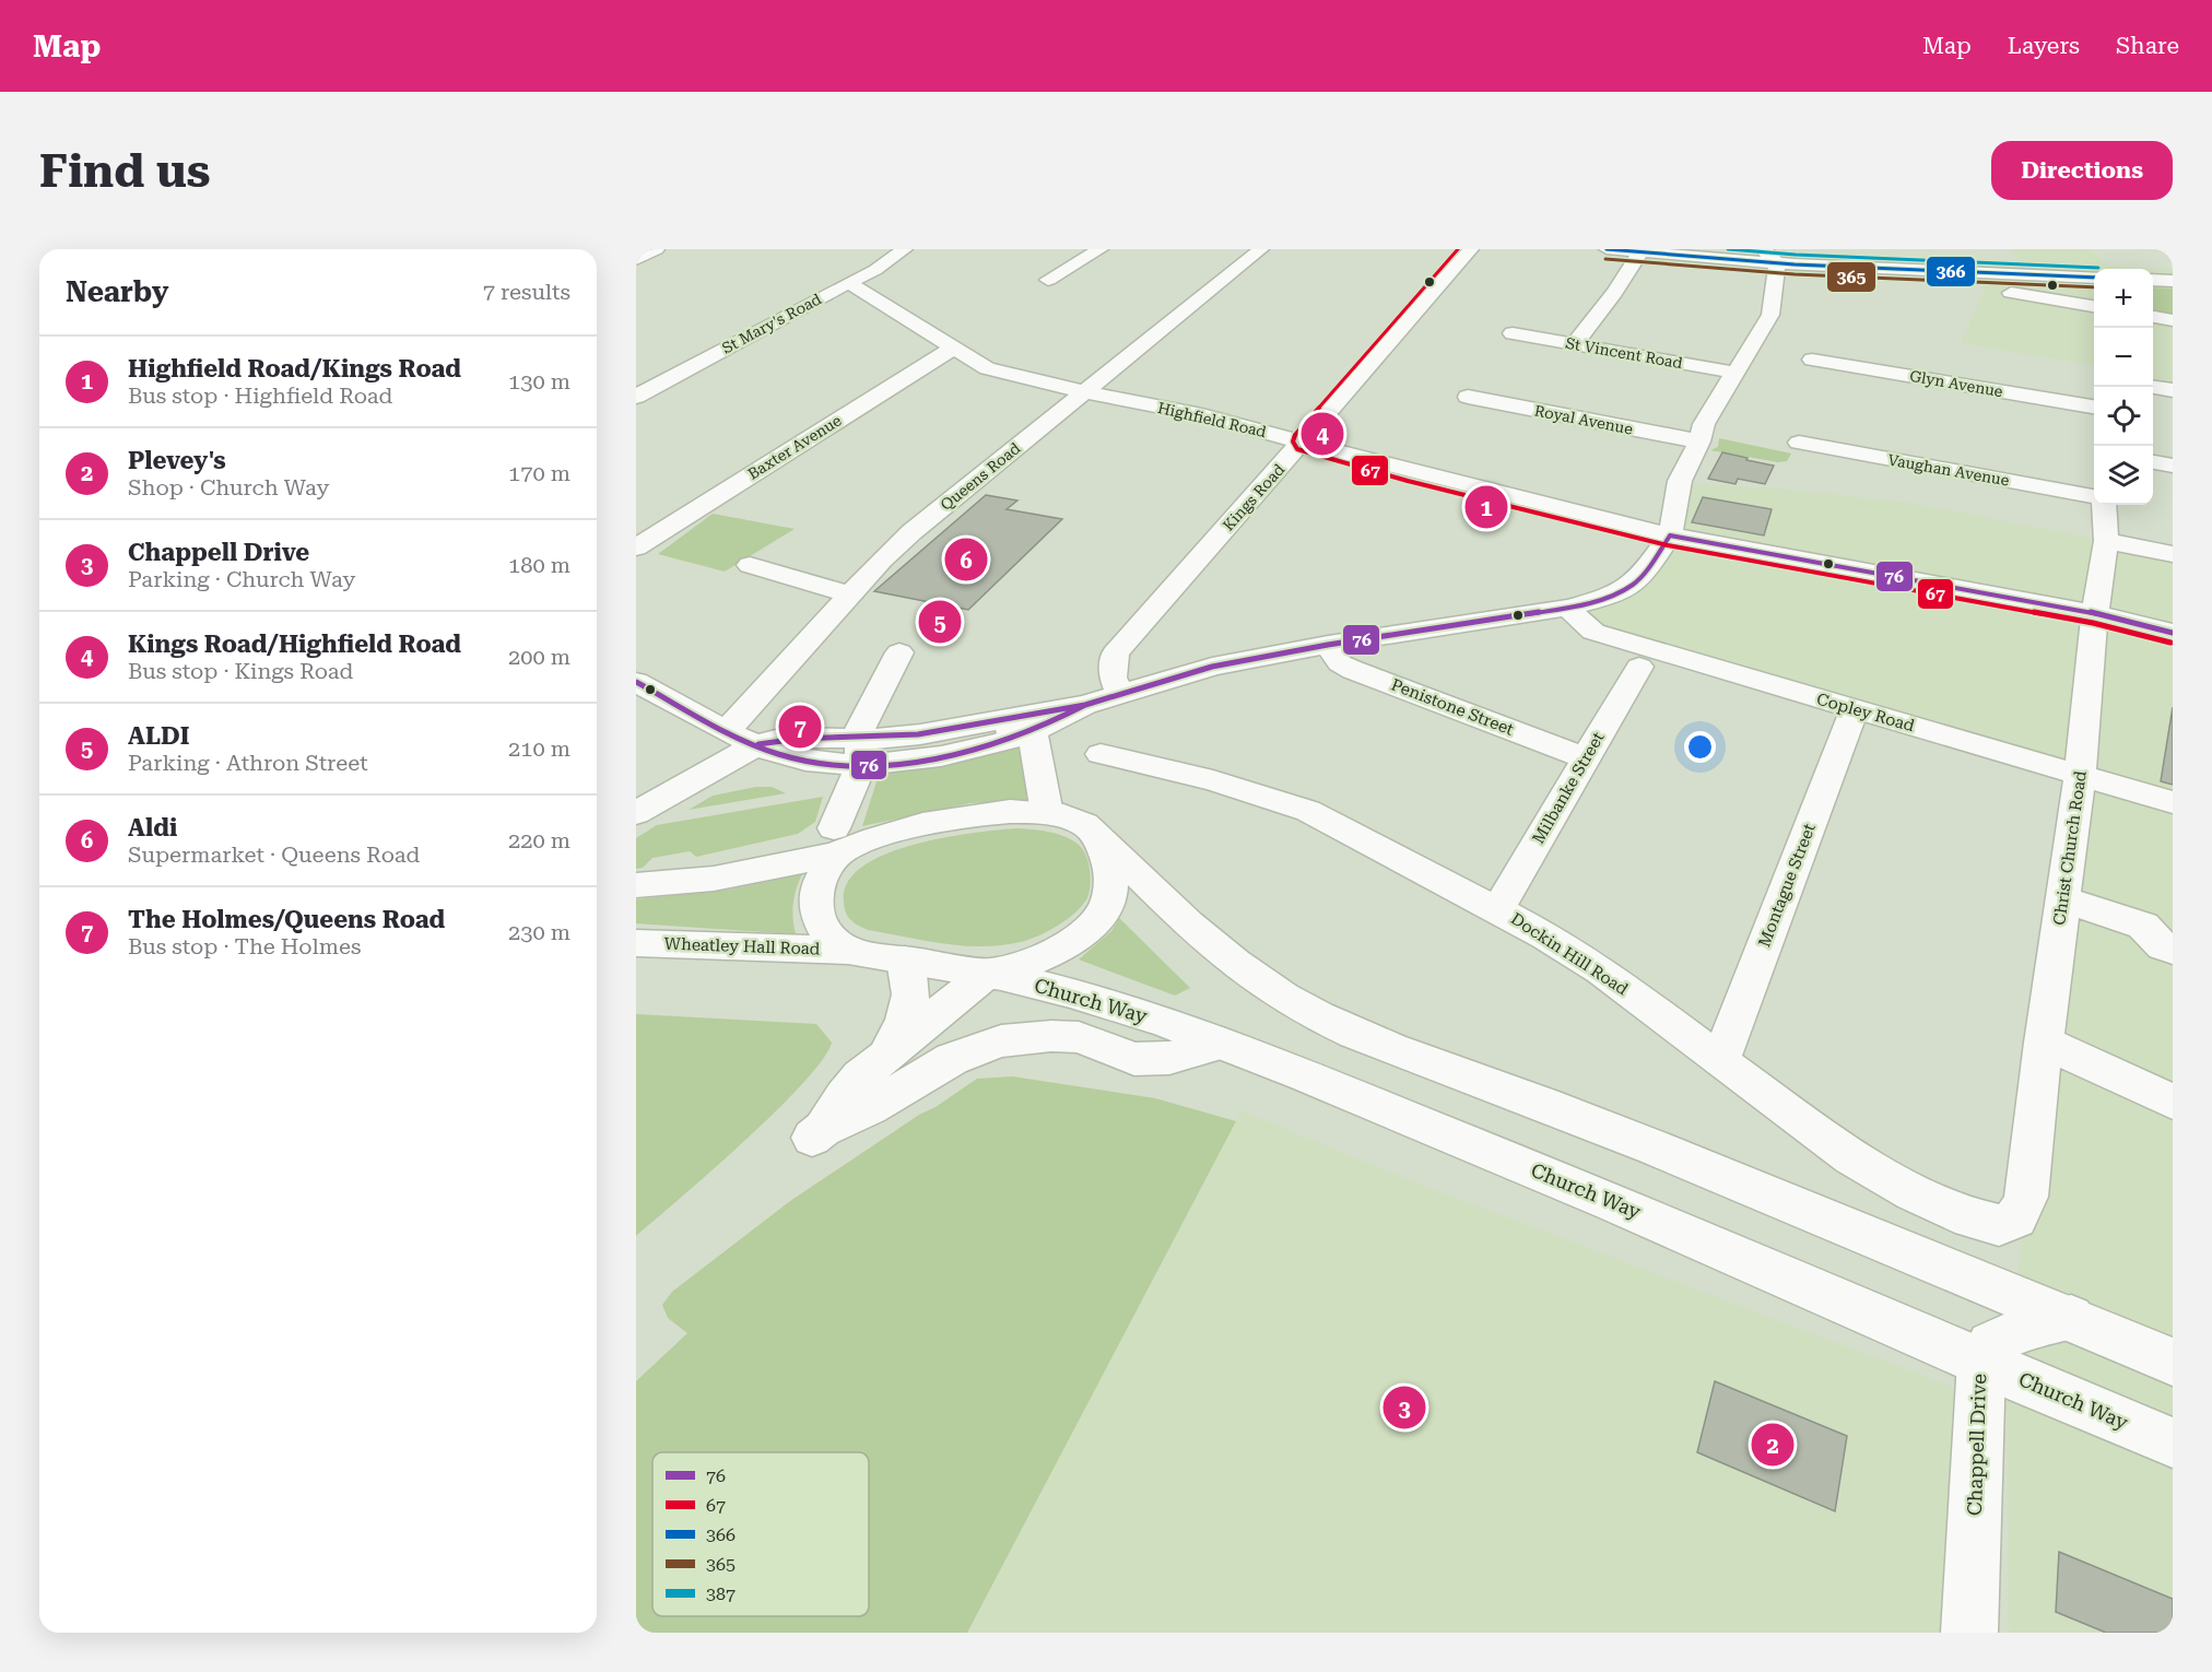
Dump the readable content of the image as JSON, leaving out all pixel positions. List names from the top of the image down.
{
  "streets": {
    "main road": [
      "St Mary's Road",
      "St Vincent Road",
      "Glyn Avenue",
      "Highfield Road",
      "Royal Avenue",
      "Baxter Avenue",
      "Vaughan Avenue",
      "Queens Road",
      "Kings Road",
      "Penistone Street",
      "Copley Road",
      "Milbanke Street",
      "Christ Church Road",
      "Montague Street",
      "Wheatley Hall Road",
      "Dockin Hill Road",
      "Church Way",
      "Chappell Drive"
    ]
  },
  "crossings": [
    ["St Mary's Road", "Highfield Road"],
    ["Highfield Road", "Baxter Avenue"],
    ["Highfield Road", "Queens Road"],
    ["Highfield Road", "Kings Road"],
    ["Highfield Road", "Christ Church Road"],
    ["Penistone Street", "Milbanke Street"],
    ["Copley Road", "Christ Church Road"],
    ["Copley Road", "Montague Street"],
    ["Milbanke Street", "Dockin Hill Road"],
    ["Christ Church Road", "Dockin Hill Road"],
    ["Montague Street", "Dockin Hill Road"],
    ["Wheatley Hall Road", "Church Way"],
    ["Church Way", "Chappell Drive"]
  ],
  "lines": [
    "transit line 67",
    "transit line 366",
    "transit line 387",
    "transit line 365",
    "transit line 76"
  ],
  "legend": [
    "76",
    "67",
    "366",
    "365",
    "387"
  ],
  "page": {
    "header": "Map",
    "nav": ["Map", "Layers", "Share"],
    "buttons": "Directions",
    "title": "Find us",
    "heading": ["Nearby", "7 results"],
    "map_buttons": ["+", "−"],
    "list": [
      {
        "mark": "1",
        "name": "Highfield Road/Kings Road",
        "note": "Bus stop · Highfield Road",
        "value": "130 m"
      },
      {
        "mark": "2",
        "name": "Plevey's",
        "note": "Shop · Church Way",
        "value": "170 m"
      },
      {
        "mark": "3",
        "name": "Chappell Drive",
        "note": "Parking · Church Way",
        "value": "180 m"
      },
      {
        "mark": "4",
        "name": "Kings Road/Highfield Road",
        "note": "Bus stop · Kings Road",
        "value": "200 m"
      },
      {
        "mark": "5",
        "name": "ALDI",
        "note": "Parking · Athron Street",
        "value": "210 m"
      },
      {
        "mark": "6",
        "name": "Aldi",
        "note": "Supermarket · Queens Road",
        "value": "220 m"
      },
      {
        "mark": "7",
        "name": "The Holmes/Queens Road",
        "note": "Bus stop · The Holmes",
        "value": "230 m"
      }
    ],
    "pins": [
      "4",
      "1",
      "6",
      "5",
      "7",
      "3",
      "2"
    ]
  }
}
